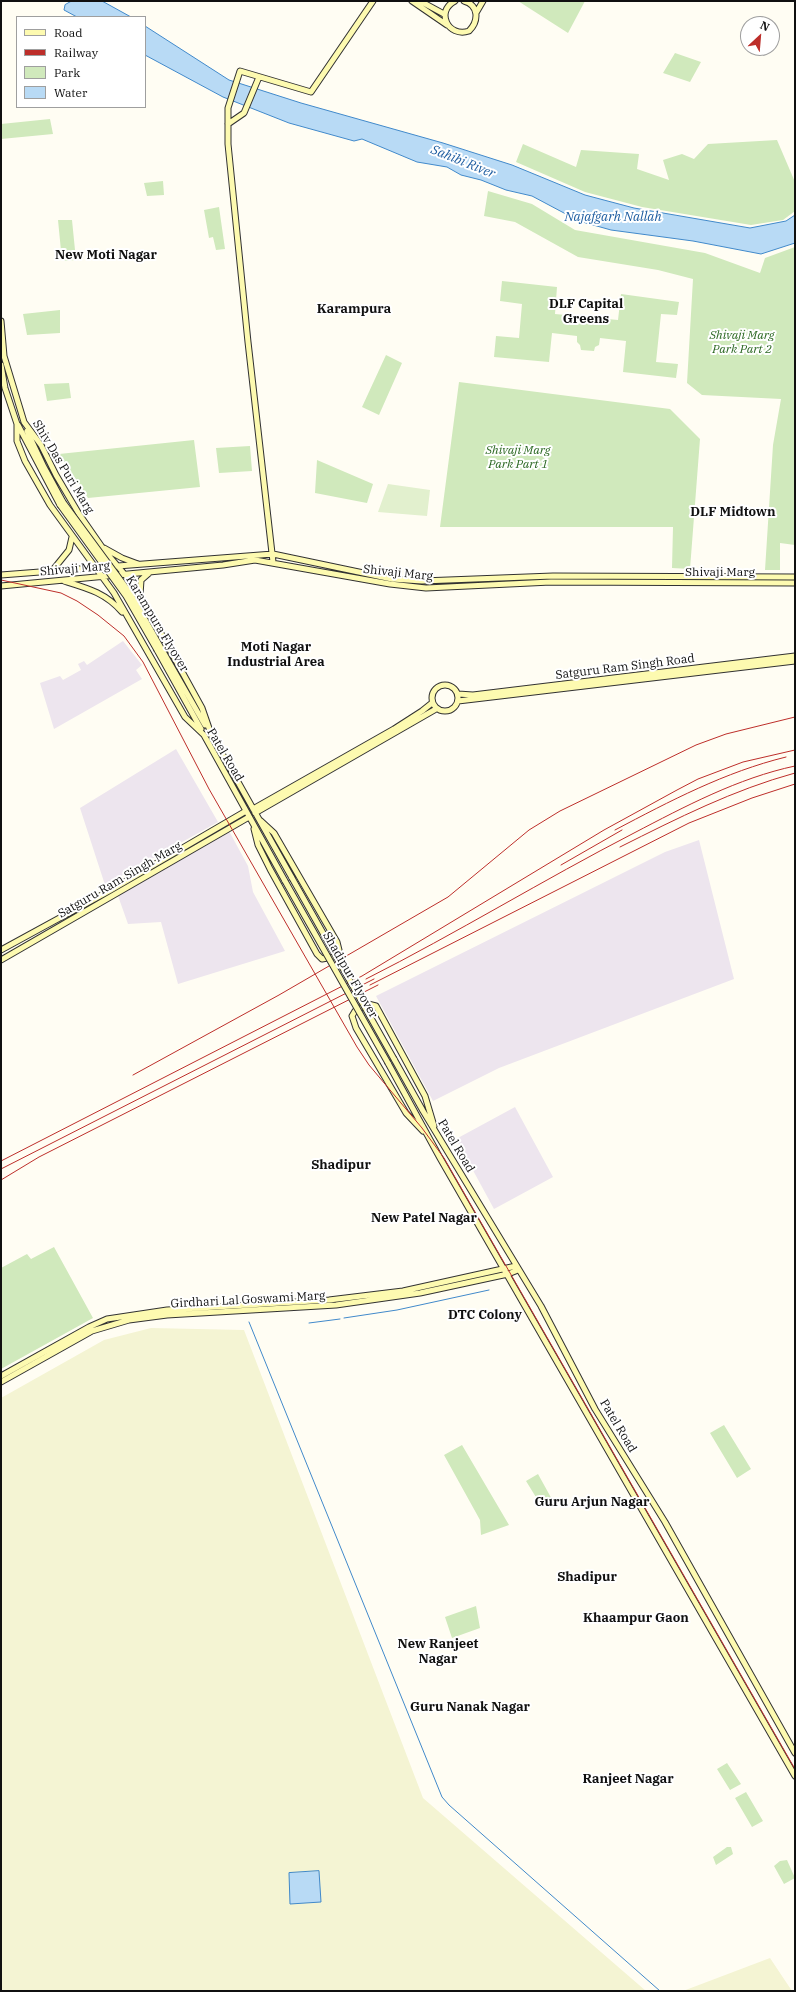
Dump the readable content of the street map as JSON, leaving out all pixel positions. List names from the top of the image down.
{
  "streets": {
    "main road": [
      "Shiv Das Puri Marg",
      "Shivaji Marg",
      "Karampura Flyover",
      "Satguru Ram Singh Road",
      "Patel Road",
      "Satguru Ram Singh Marg",
      "Shadipur Flyover",
      "Girdhari Lal Goswami Marg"
    ]
  },
  "crossings": [
    ["Shiv Das Puri Marg", "Shivaji Marg"],
    ["Shiv Das Puri Marg", "Karampura Flyover"],
    ["Shiv Das Puri Marg", "Patel Road"],
    ["Shivaji Marg", "Patel Road"],
    ["Karampura Flyover", "Patel Road"],
    ["Patel Road", "Satguru Ram Singh Marg"],
    ["Patel Road", "Shadipur Flyover"],
    ["Patel Road", "Girdhari Lal Goswami Marg"]
  ],
  "districts": [
    "New Moti Nagar",
    "DLF Capital Greens",
    "Karampura",
    "DLF Midtown",
    "Moti Nagar Industrial Area",
    "Shadipur",
    "New Patel Nagar",
    "DTC Colony",
    "Guru Arjun Nagar",
    "Shadipur",
    "Khaampur Gaon",
    "New Ranjeet Nagar",
    "Guru Nanak Nagar",
    "Ranjeet Nagar"
  ],
  "water": ["Sahibi River", "Najafgarh Nallah"],
  "parks": ["Shivaji Marg Park Part 2", "Shivaji Marg Park Part 1"],
  "legend": [
    "Road",
    "Railway",
    "Park",
    "Water"
  ],
  "north": "top right"
}
